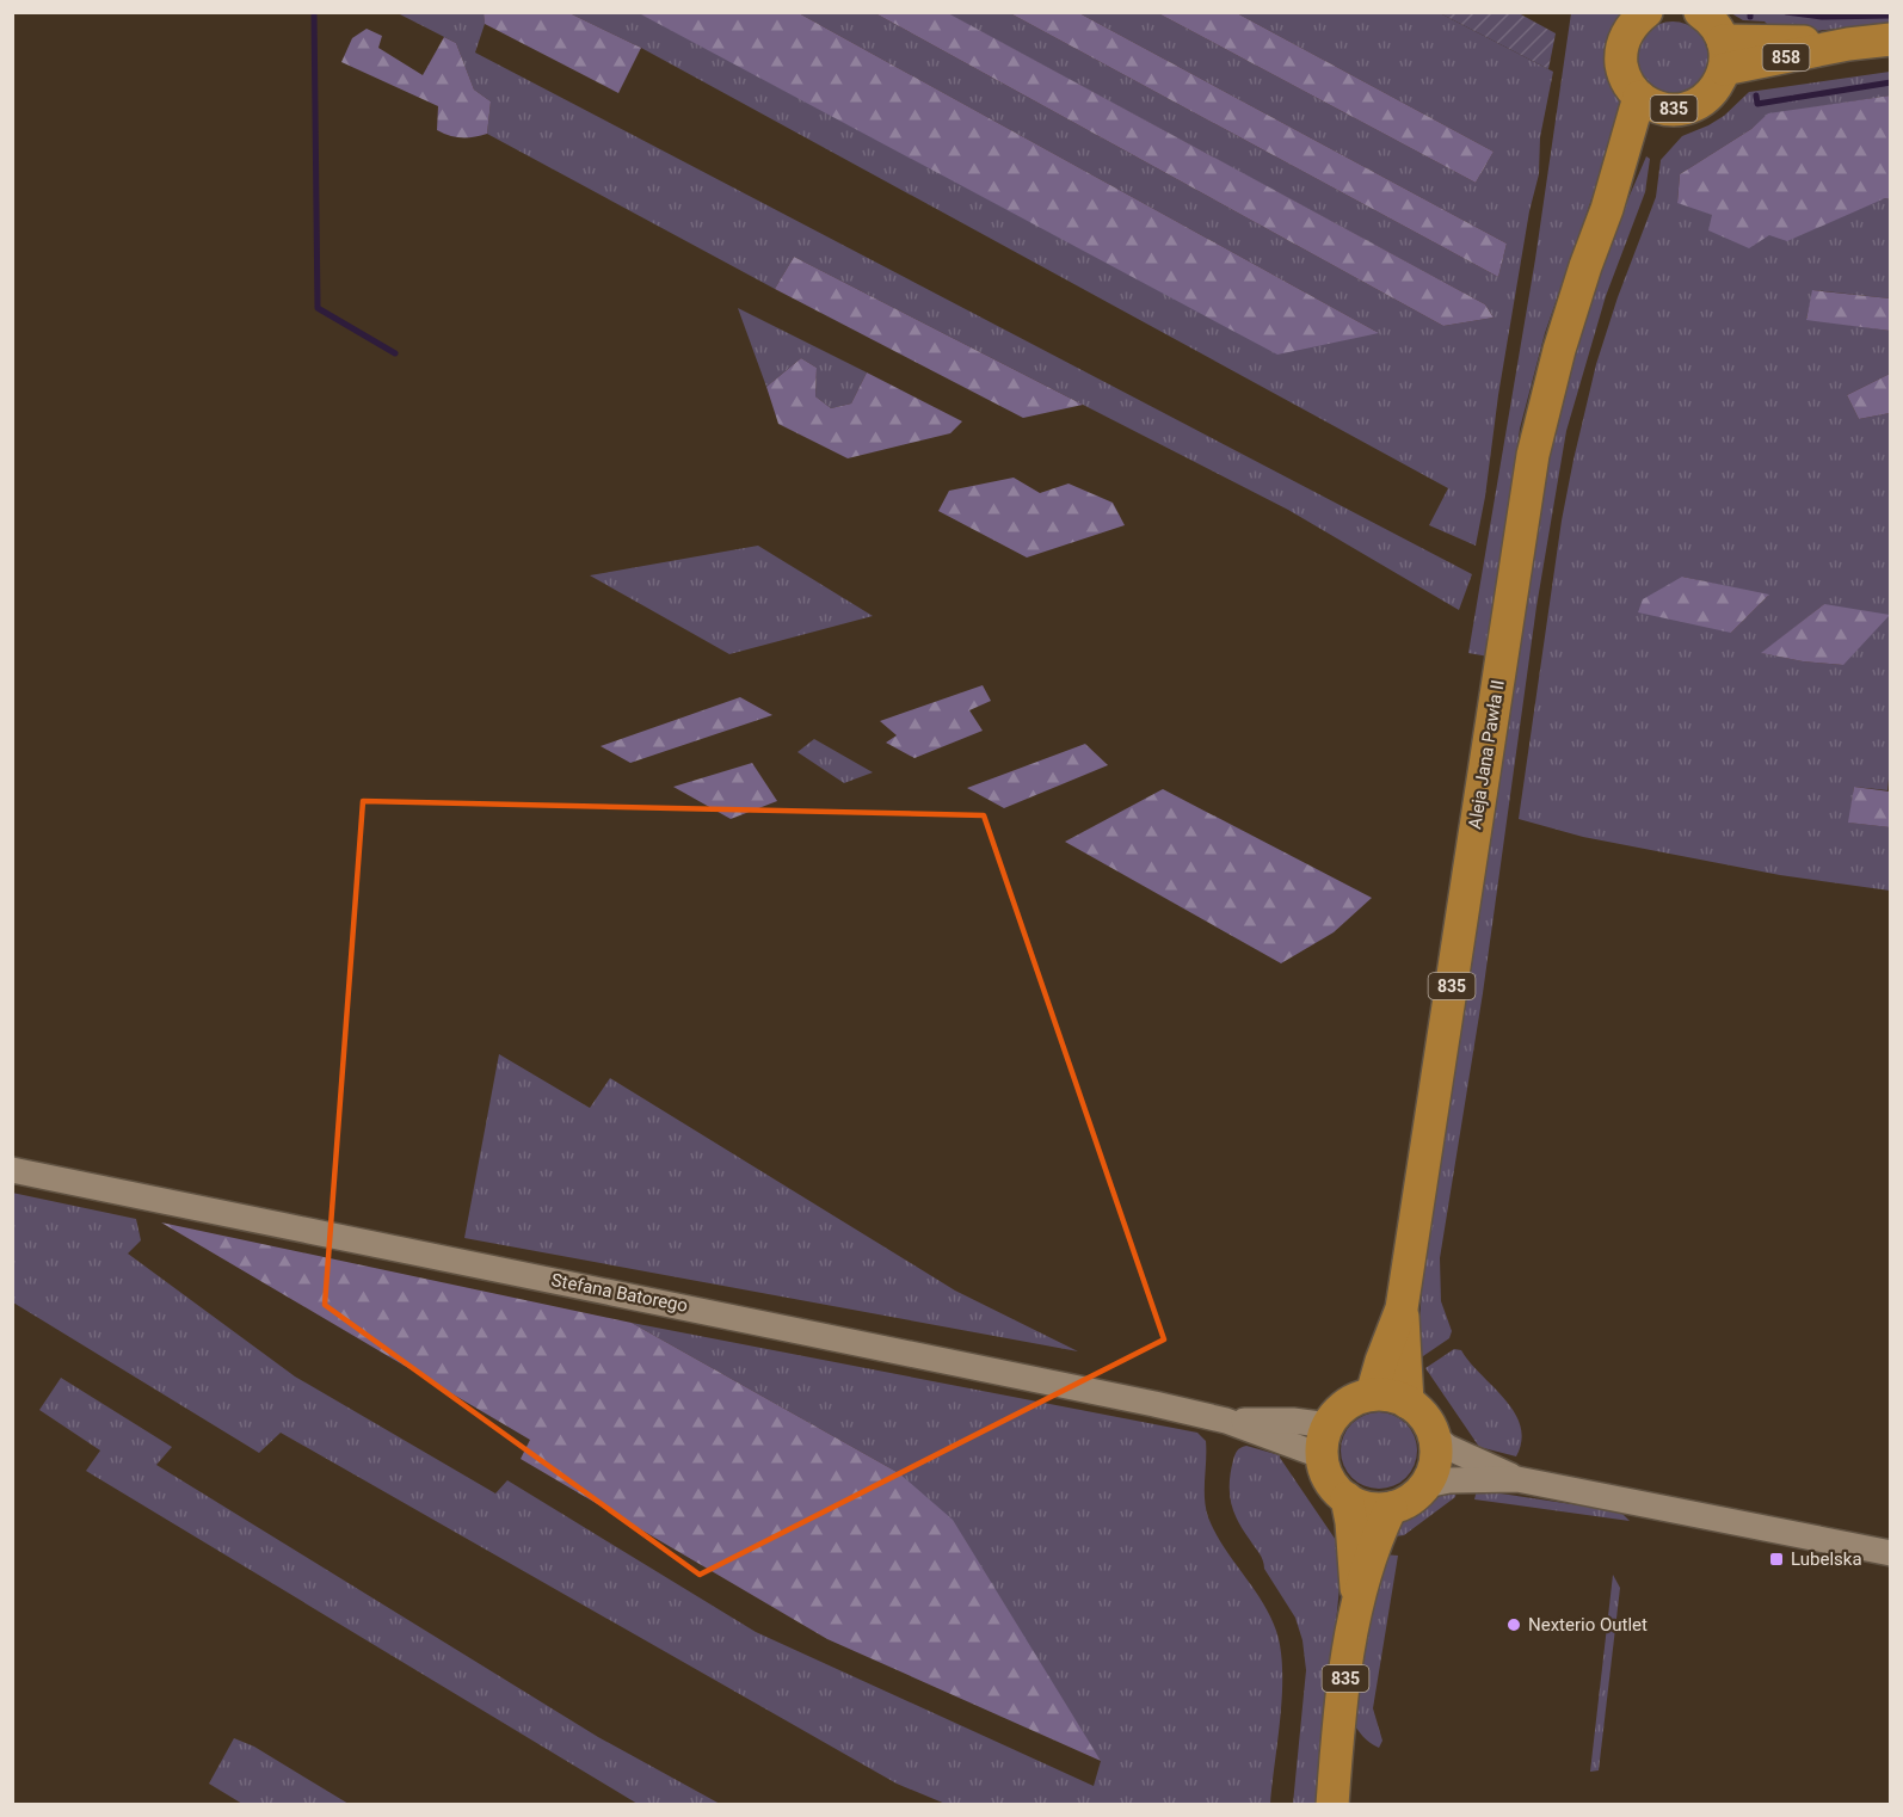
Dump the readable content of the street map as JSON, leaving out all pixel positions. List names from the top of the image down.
{
  "streets": {
    "main road": ["858", "835", "Aleja Jana Pawła II"],
    "street": ["Stefana Batorego"]
  },
  "crossings": [
    ["858", "835"],
    ["835", "Aleja Jana Pawła II"],
    ["835", "Stefana Batorego"],
    ["Aleja Jana Pawła II", "Stefana Batorego"]
  ],
  "places": {
    "transit": ["Lubelska"],
    "other": ["Nexterio Outlet"]
  }
}
